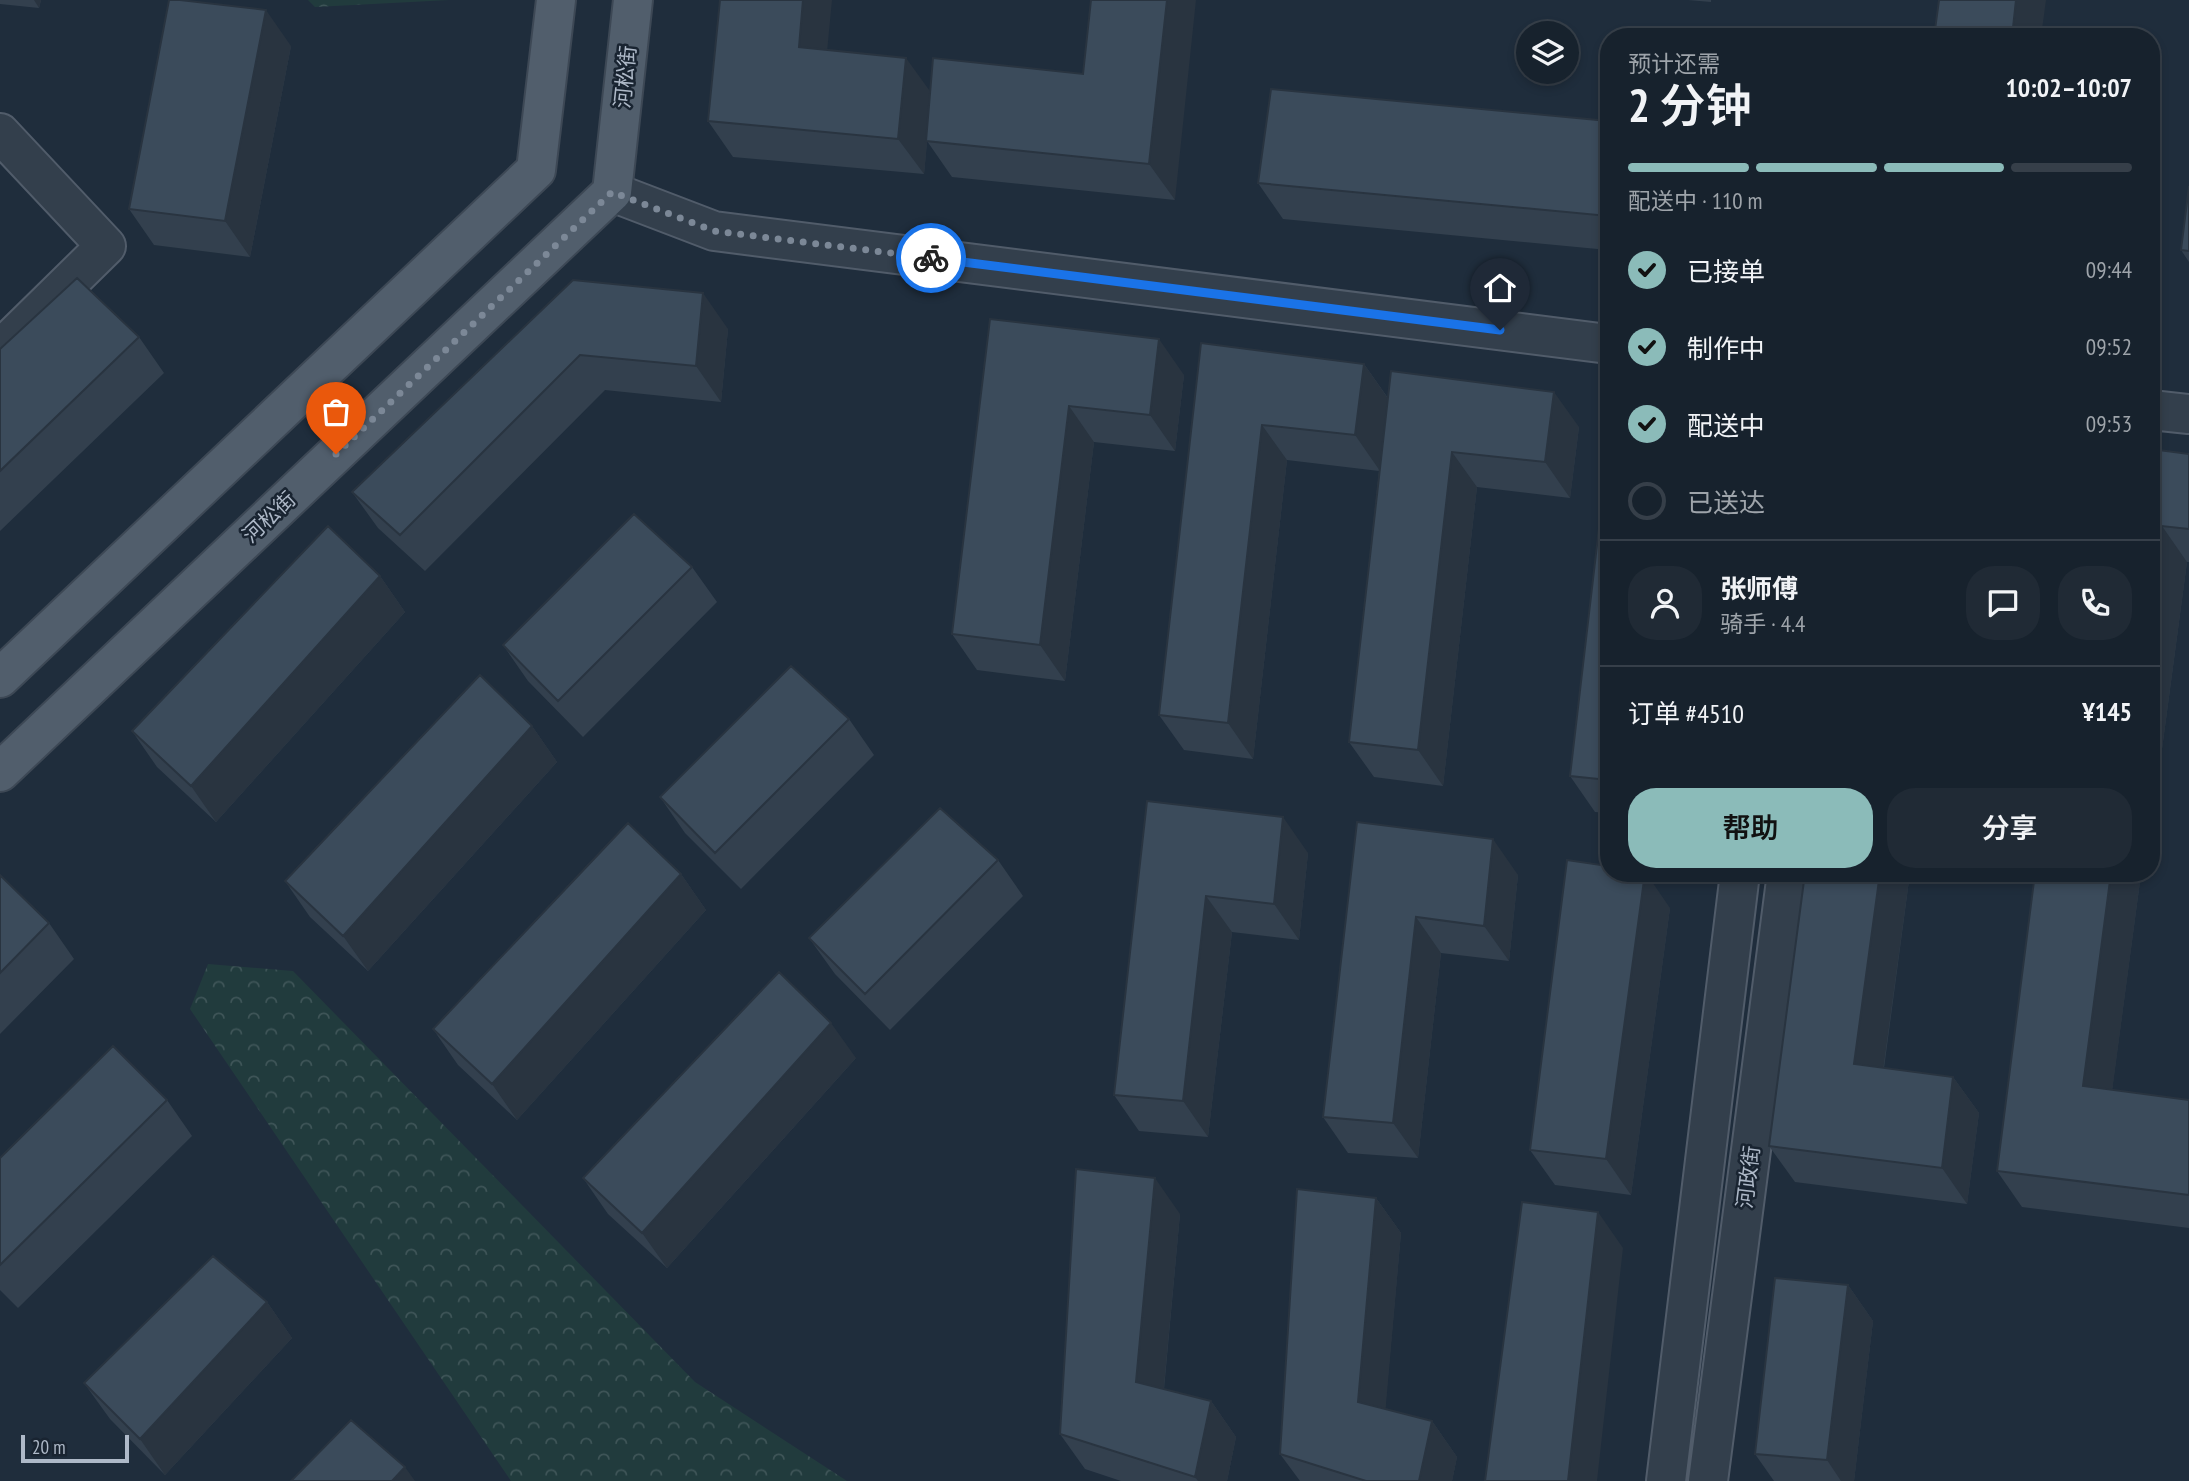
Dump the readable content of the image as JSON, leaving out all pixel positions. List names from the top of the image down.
{
  "streets": {
    "main road": ["河松街"],
    "street": ["河政街"]
  },
  "scale_bar": "20 m",
  "page": {
    "heading": ["2 分钟", "预计还需", "10:02–10:07"],
    "panel": [
      "张师傅",
      "骑手 · 4.4",
      "订单 #4510",
      "¥145"
    ],
    "bar": "配送中 · 110 m",
    "list": [
      ["已接单", "09:44"],
      ["制作中", "09:52"],
      ["配送中", "09:53"],
      "已送达"
    ],
    "buttons": ["帮助", "分享"],
    "scale": "20 m"
  }
}
